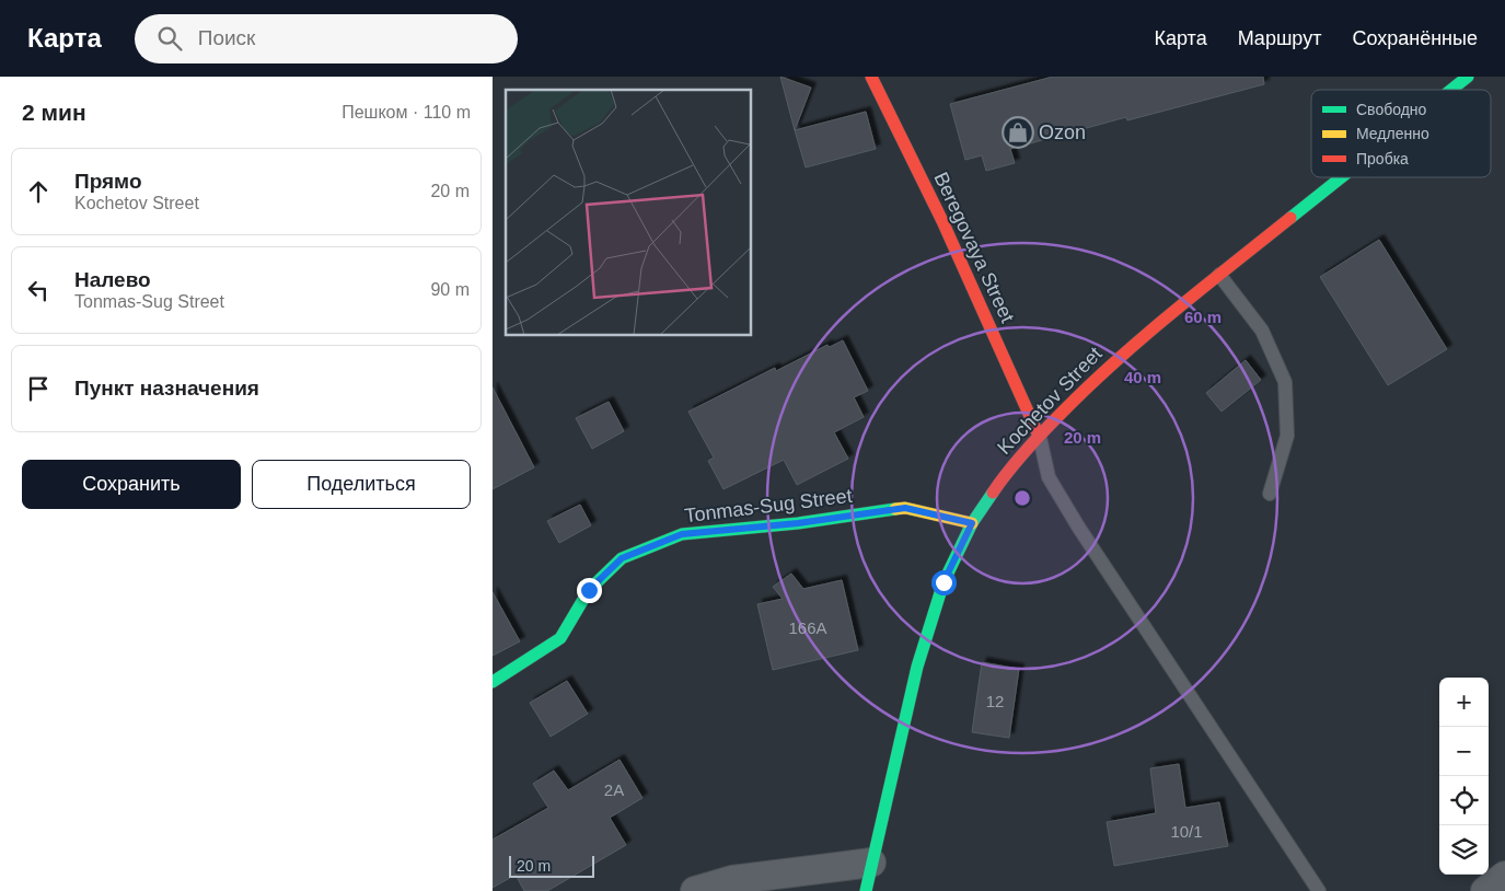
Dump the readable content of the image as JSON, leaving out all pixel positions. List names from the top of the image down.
{
  "streets": {
    "street": ["Beregovaya Street", "Kochetov Street", "Tonmas-Sug Street"]
  },
  "crossings": [
    ["Beregovaya Street", "Kochetov Street"],
    ["Kochetov Street", "Tonmas-Sug Street"]
  ],
  "places": {
    "shop": ["Ozon"]
  },
  "house_numbers": [
    "166А",
    "12",
    "2А",
    "10/1"
  ],
  "legend": ["Свободно", "Медленно", "Пробка"],
  "scale_bar": "20 m",
  "page": {
    "header": "Карта",
    "search": "Поиск",
    "nav": ["Карта", "Маршрут", "Сохранённые"],
    "heading": ["2 мин", "Пешком · 110 m"],
    "list": [
      ["Прямо", "Kochetov Street", "20 m"],
      ["Налево", "Tonmas-Sug Street", "90 m"],
      "Пункт назначения"
    ],
    "buttons": ["Сохранить", "Поделиться"],
    "map_buttons": ["+", "−"],
    "scale": "20 m"
  },
  "rings": ["60 m", "40 m", "20 m"]
}
